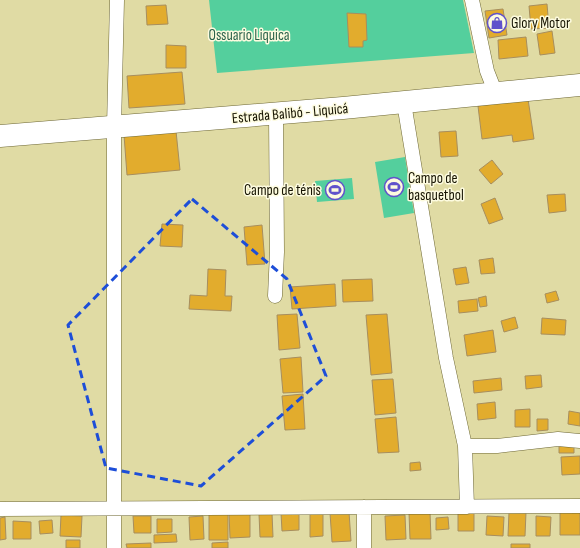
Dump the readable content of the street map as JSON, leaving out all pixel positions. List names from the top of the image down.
{
  "streets": {
    "main road": ["Estrada Balibó - Liquicá"]
  },
  "parks": ["Ossuario Liquica"],
  "places": {
    "shop": ["Glory Motor"],
    "sports": ["Campo de basquetbol", "Campo de ténis"]
  }
}
